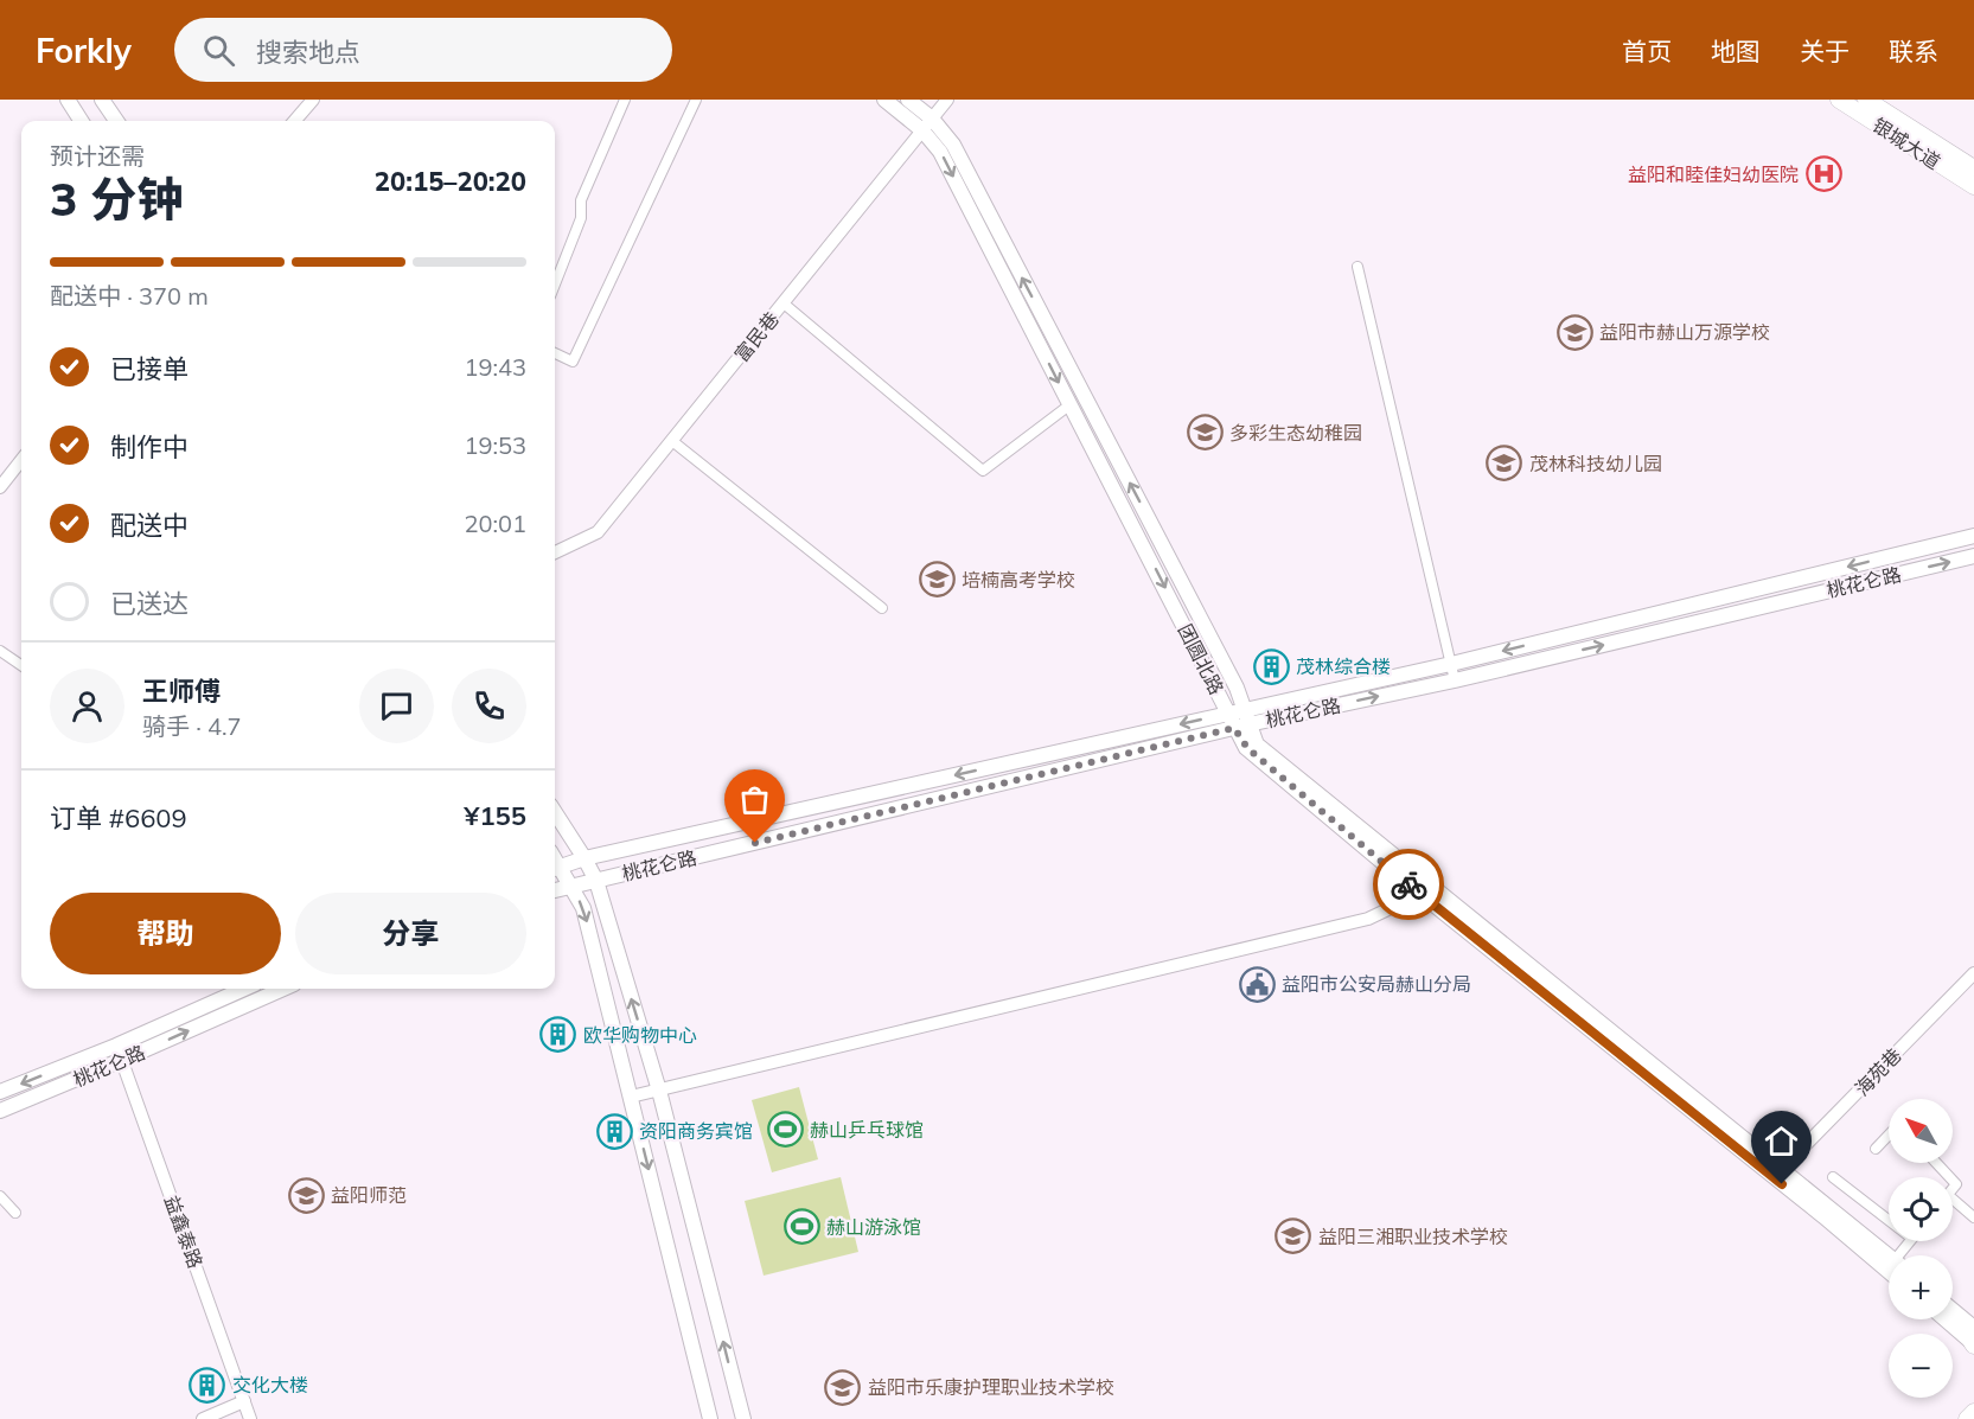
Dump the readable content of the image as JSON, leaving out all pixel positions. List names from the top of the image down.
{
  "streets": {
    "main road": ["银城大道", "桃花仑路", "团圆北路"],
    "street": ["富民巷", "海苑巷", "益鑫泰路"]
  },
  "crossings": [
    ["富民巷", "团圆北路"],
    ["桃花仑路", "团圆北路"],
    ["桃花仑路", "益鑫泰路"],
    ["团圆北路", "海苑巷"]
  ],
  "places": {
    "hospital": ["益阳和睦佳妇幼医院"],
    "school or university": [
      "益阳市赫山万源学校",
      "多彩生态幼稚园",
      "茂林科技幼儿园",
      "培楠高考学校",
      "益阳师范",
      "益阳三湘职业技术学校",
      "益阳市乐康护理职业技术学校"
    ],
    "building": [
      "茂林综合楼",
      "欧华购物中心",
      "资阳商务宾馆",
      "交化大楼"
    ],
    "public building": ["益阳市公安局赫山分局"],
    "sports": ["赫山乒乓球馆", "赫山游泳馆"]
  },
  "north": "top left",
  "page": {
    "header": "Forkly",
    "search": "搜索地点",
    "nav": [
      "首页",
      "地图",
      "关于",
      "联系"
    ],
    "heading": ["3 分钟", "预计还需", "20:15–20:20"],
    "panel": [
      "王师傅",
      "骑手 · 4.7",
      "订单 #6609",
      "¥155"
    ],
    "bar": "配送中 · 370 m",
    "list": [
      ["已接单", "19:43"],
      ["制作中", "19:53"],
      ["配送中", "20:01"],
      "已送达"
    ],
    "buttons": ["帮助", "分享"],
    "map_buttons": ["+", "−"]
  }
}
